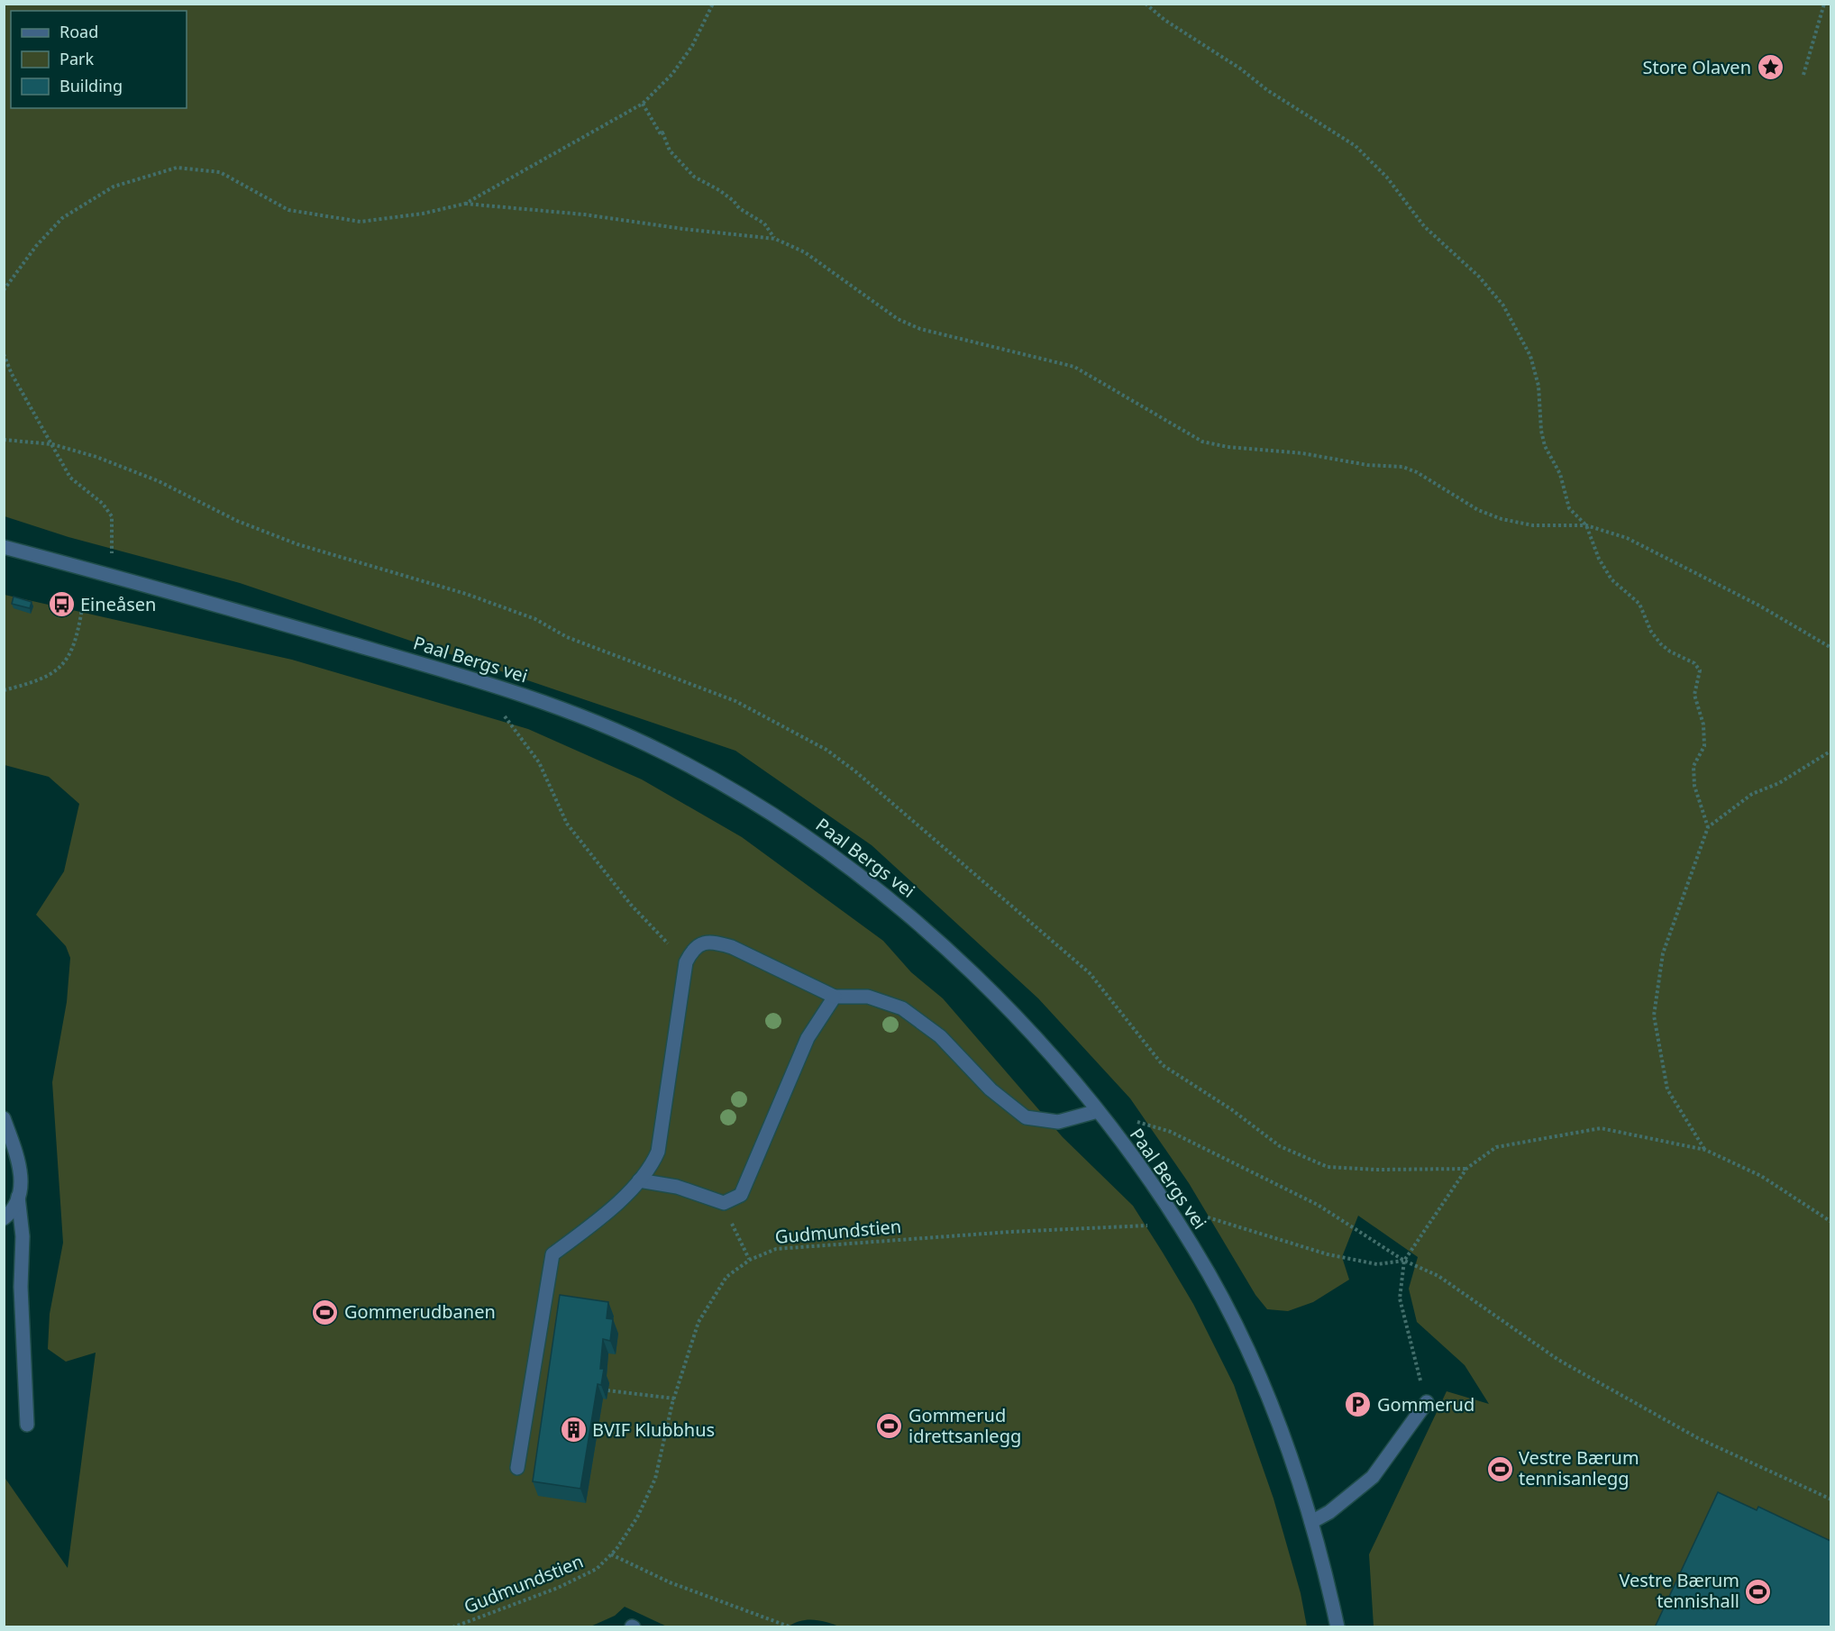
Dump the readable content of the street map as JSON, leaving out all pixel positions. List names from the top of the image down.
{
  "streets": {
    "street": ["Paal Bergs vei"],
    "path": ["Gudmundstien"]
  },
  "places": {
    "place": ["Store Olaven"],
    "bus stop": ["Eineåsen"],
    "sports": [
      "Gommerudbanen",
      "Gommerud idrettsanlegg",
      "Vestre Bærum tennisanlegg",
      "Vestre Bærum tennishall"
    ],
    "parking": ["Gommerud"],
    "building": ["BVIF Klubbhus"]
  },
  "legend": ["Road", "Park", "Building"]
}
